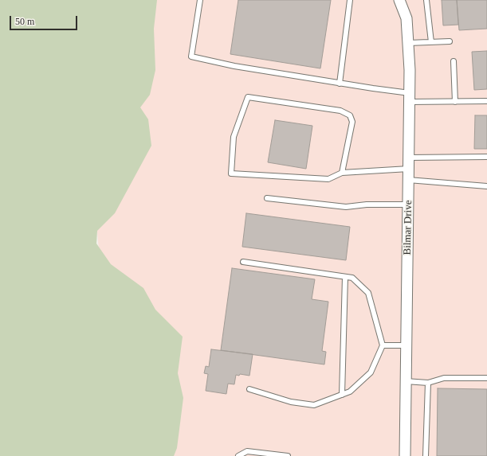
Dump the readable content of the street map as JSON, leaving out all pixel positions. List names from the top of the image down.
{
  "streets": {
    "street": ["Bilmar Drive"]
  },
  "scale_bar": "50 m"
}
